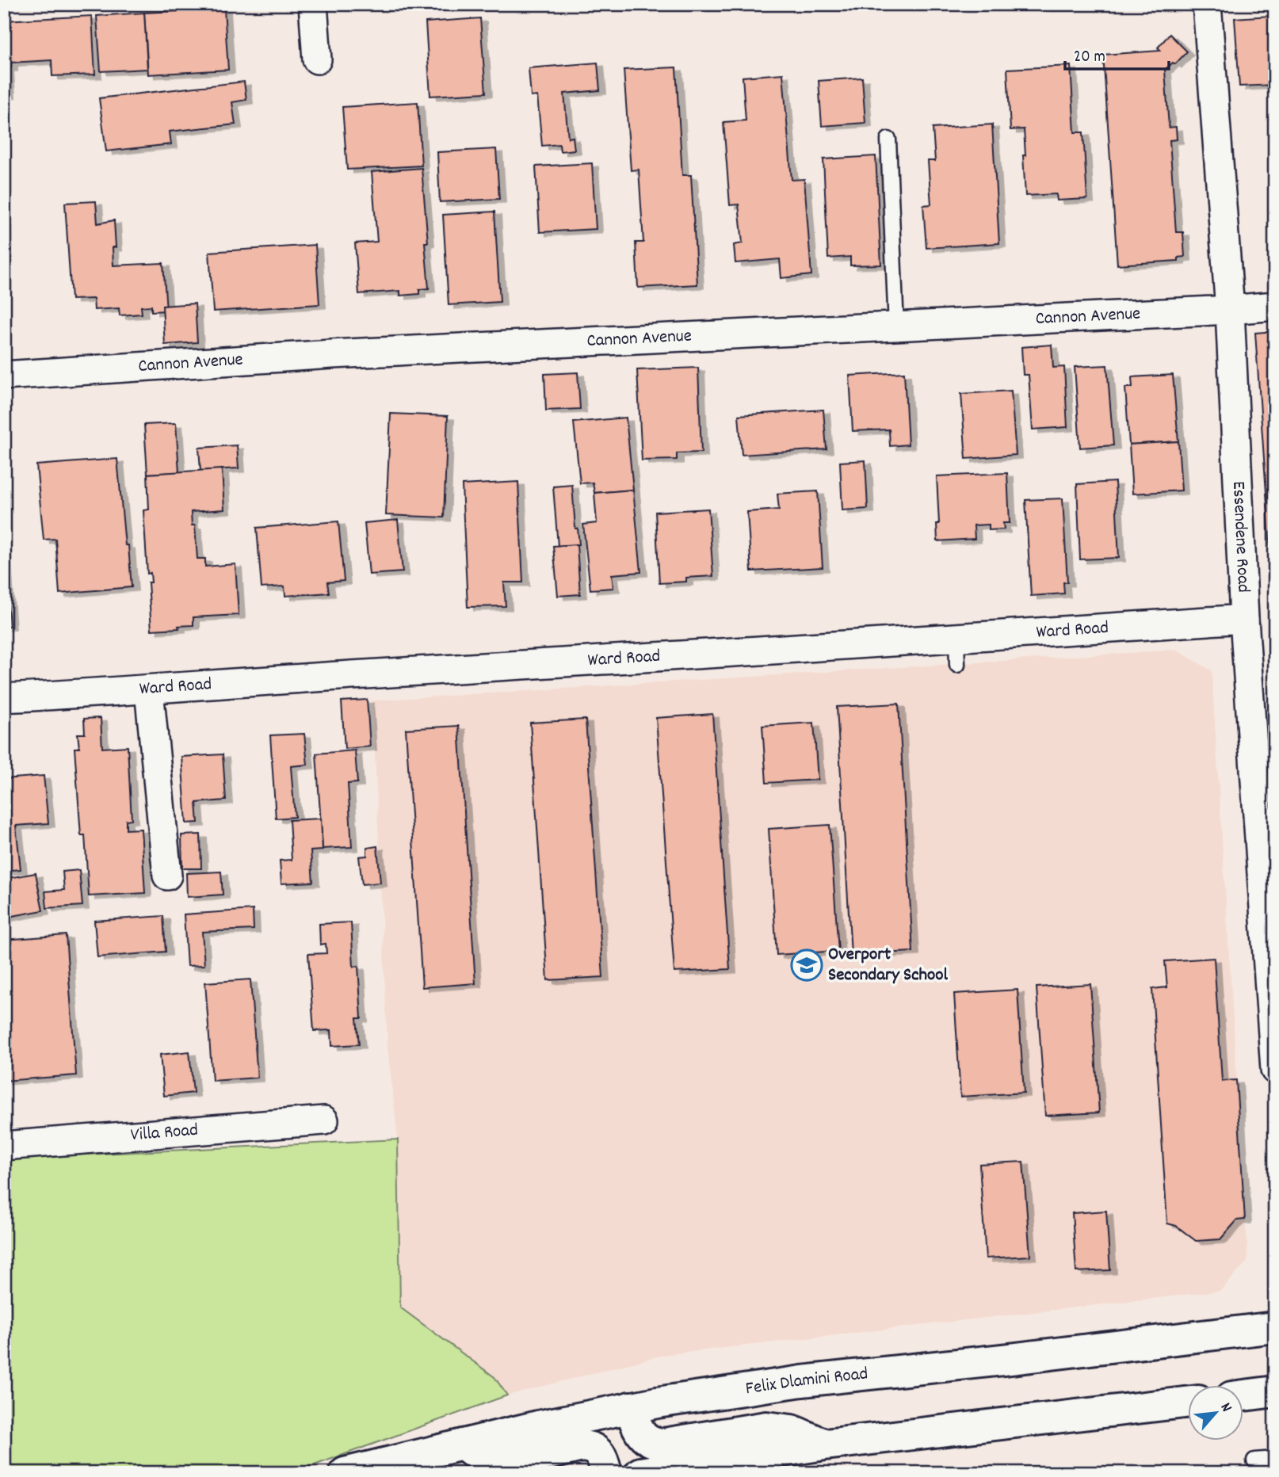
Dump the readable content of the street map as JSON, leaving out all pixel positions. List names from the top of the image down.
{
  "streets": {
    "main road": ["Felix Dlamini Road"],
    "street": [
      "Cannon Avenue",
      "Essendene Road",
      "Ward Road",
      "Villa Road"
    ]
  },
  "crossings": [
    ["Cannon Avenue", "Essendene Road"],
    ["Essendene Road", "Ward Road"]
  ],
  "places": {
    "school or university": ["Overport Secondary School"]
  },
  "scale_bar": "20 m",
  "north": "top right"
}
